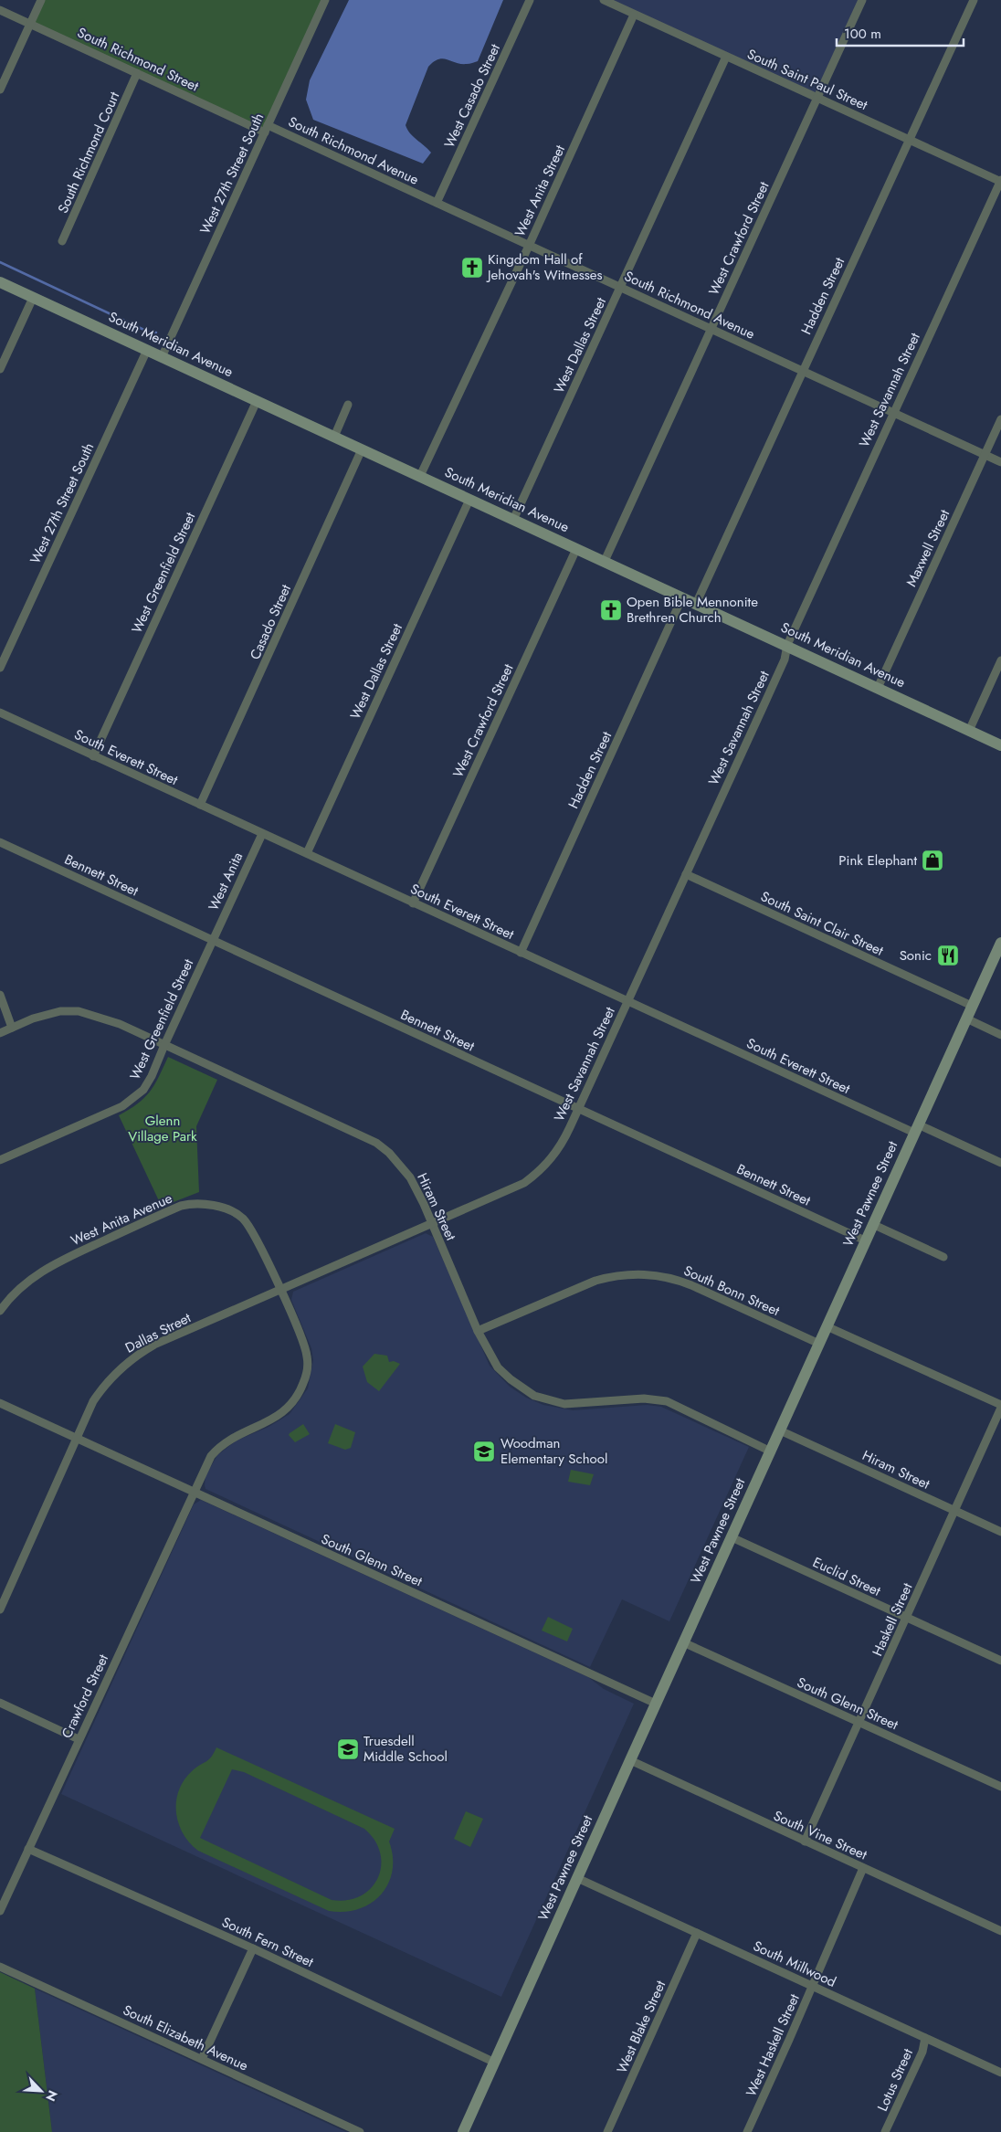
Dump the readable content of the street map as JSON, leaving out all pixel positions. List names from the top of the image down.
{
  "streets": {
    "main road": ["South Meridian Avenue", "West Pawnee Street"],
    "street": [
      "South Richmond Street",
      "South Saint Paul Street",
      "West Casado Street",
      "South Richmond Avenue",
      "South Richmond Court",
      "West 27th Street South",
      "West Anita Street",
      "West Crawford Street",
      "Hadden Street",
      "West Dallas Street",
      "West Savannah Street",
      "Maxwell Street",
      "West Greenfield Street",
      "Casado Street",
      "South Everett Street",
      "Bennett Street",
      "West Anita",
      "South Saint Clair Street",
      "Hiram Street",
      "West Anita Avenue",
      "South Bonn Street",
      "Dallas Street",
      "South Glenn Street",
      "Euclid Street",
      "Haskell Street",
      "Crawford Street",
      "South Vine Street",
      "South Fern Street",
      "South Millwood",
      "West Blake Street",
      "South Elizabeth Avenue",
      "West Haskell Street",
      "Lotus Street"
    ]
  },
  "crossings": [
    ["South Richmond Street", "South Richmond Avenue"],
    ["South Richmond Street", "South Richmond Court"],
    ["South Richmond Street", "West 27th Street South"],
    ["South Saint Paul Street", "West Anita Street"],
    ["South Saint Paul Street", "West Crawford Street"],
    ["South Saint Paul Street", "Hadden Street"],
    ["South Saint Paul Street", "West Dallas Street"],
    ["South Saint Paul Street", "West Savannah Street"],
    ["West Casado Street", "South Richmond Avenue"],
    ["South Richmond Avenue", "West 27th Street South"],
    ["South Richmond Avenue", "West Anita Street"],
    ["South Richmond Avenue", "West Crawford Street"],
    ["South Richmond Avenue", "Hadden Street"],
    ["South Richmond Avenue", "West Dallas Street"],
    ["South Richmond Avenue", "West Savannah Street"],
    ["South Richmond Avenue", "Maxwell Street"],
    ["West 27th Street South", "South Meridian Avenue"],
    ["West Anita Street", "South Meridian Avenue"],
    ["West Crawford Street", "South Meridian Avenue"],
    ["West Crawford Street", "South Everett Street"],
    ["Hadden Street", "South Meridian Avenue"],
    ["Hadden Street", "South Everett Street"],
    ["South Meridian Avenue", "West Dallas Street"],
    ["South Meridian Avenue", "West Savannah Street"],
    ["South Meridian Avenue", "Maxwell Street"],
    ["South Meridian Avenue", "West Greenfield Street"],
    ["South Meridian Avenue", "Casado Street"],
    ["West Dallas Street", "South Everett Street"],
    ["West Savannah Street", "South Everett Street"],
    ["West Savannah Street", "Bennett Street"],
    ["West Savannah Street", "South Saint Clair Street"],
    ["West Savannah Street", "Hiram Street"],
    ["West Savannah Street", "Dallas Street"],
    ["West Greenfield Street", "South Everett Street"],
    ["West Greenfield Street", "Bennett Street"],
    ["West Greenfield Street", "West Anita"],
    ["West Greenfield Street", "Hiram Street"],
    ["Casado Street", "South Everett Street"],
    ["South Everett Street", "West Anita"],
    ["South Everett Street", "West Pawnee Street"],
    ["Bennett Street", "West Anita"],
    ["Bennett Street", "West Pawnee Street"],
    ["South Saint Clair Street", "West Pawnee Street"],
    ["West Pawnee Street", "Hiram Street"],
    ["West Pawnee Street", "South Bonn Street"],
    ["West Pawnee Street", "South Glenn Street"],
    ["West Pawnee Street", "Euclid Street"],
    ["West Pawnee Street", "South Vine Street"],
    ["West Pawnee Street", "South Fern Street"],
    ["West Pawnee Street", "South Millwood"],
    ["Hiram Street", "South Bonn Street"],
    ["Hiram Street", "Dallas Street"],
    ["Hiram Street", "Haskell Street"],
    ["West Anita Avenue", "Dallas Street"],
    ["Dallas Street", "South Glenn Street"],
    ["South Glenn Street", "Haskell Street"],
    ["South Glenn Street", "Crawford Street"],
    ["Euclid Street", "Haskell Street"],
    ["Haskell Street", "South Vine Street"],
    ["Crawford Street", "South Fern Street"],
    ["South Vine Street", "West Haskell Street"],
    ["South Millwood", "West Blake Street"],
    ["South Millwood", "West Haskell Street"],
    ["South Millwood", "Lotus Street"]
  ],
  "parks": ["Glenn Village Park"],
  "places": {
    "church": ["Kingdom Hall of Jehovah's Witnesses", "Open Bible Mennonite Brethren Church"],
    "shop": ["Pink Elephant"],
    "restaurant": ["Sonic"],
    "school or university": ["Woodman Elementary School", "Truesdell Middle School"]
  },
  "scale_bar": "100 m",
  "north": "bottom right"
}
